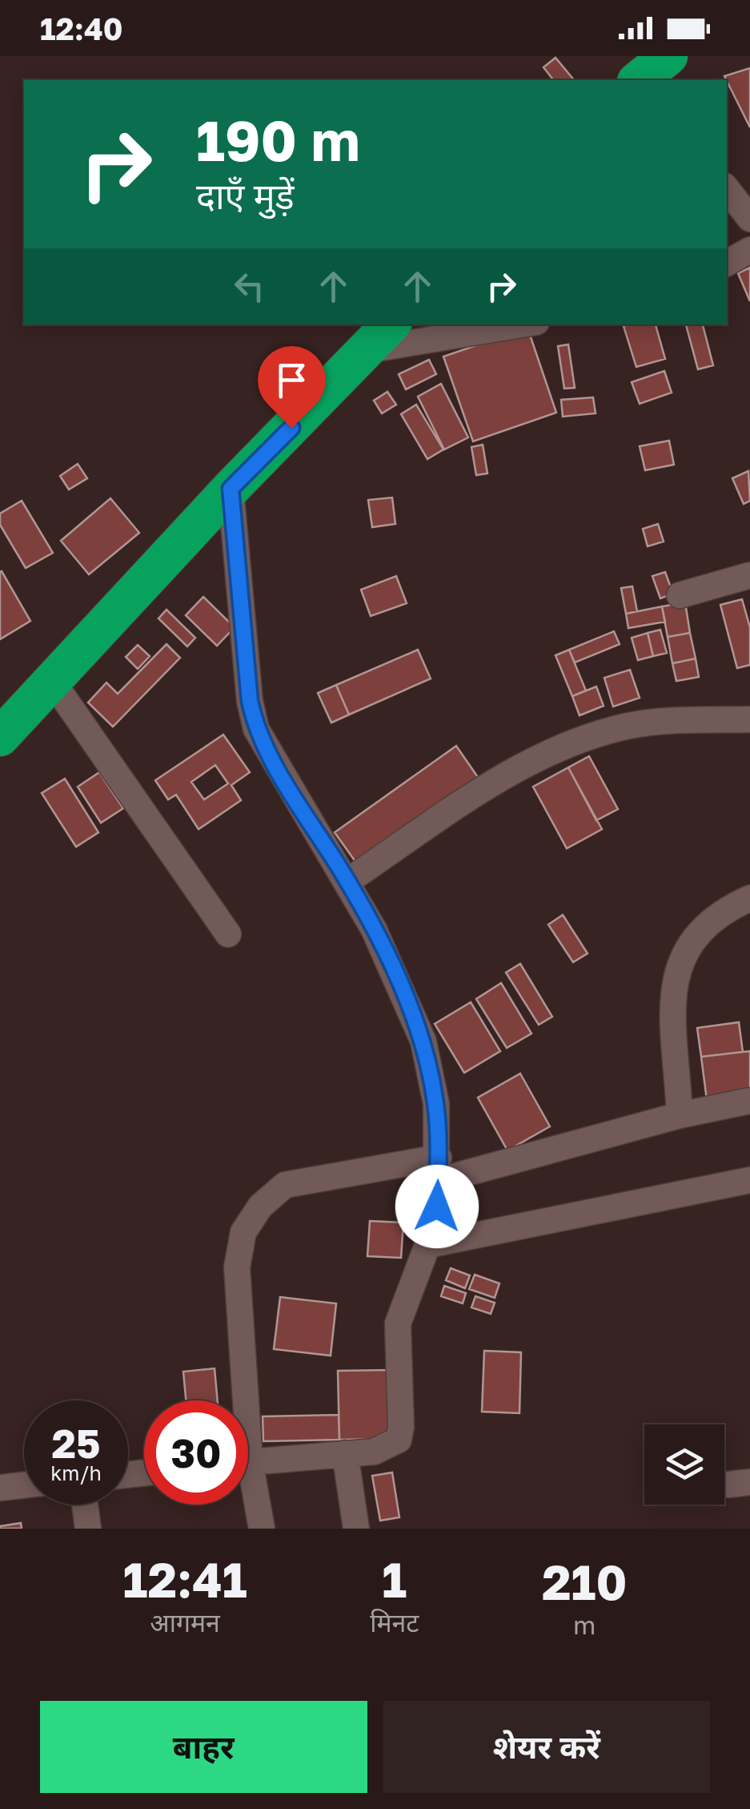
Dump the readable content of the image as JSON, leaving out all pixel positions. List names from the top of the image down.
{
  "page": {
    "status": "12:40",
    "turn": ["190 m", "दाएँ मुड़ें"],
    "speed": "25 km/h",
    "limit": "30",
    "eta": [
      "12:41",
      "आगमन",
      "1",
      "मिनट",
      "210",
      "m"
    ],
    "buttons": ["बाहर", "शेयर करें"]
  }
}
